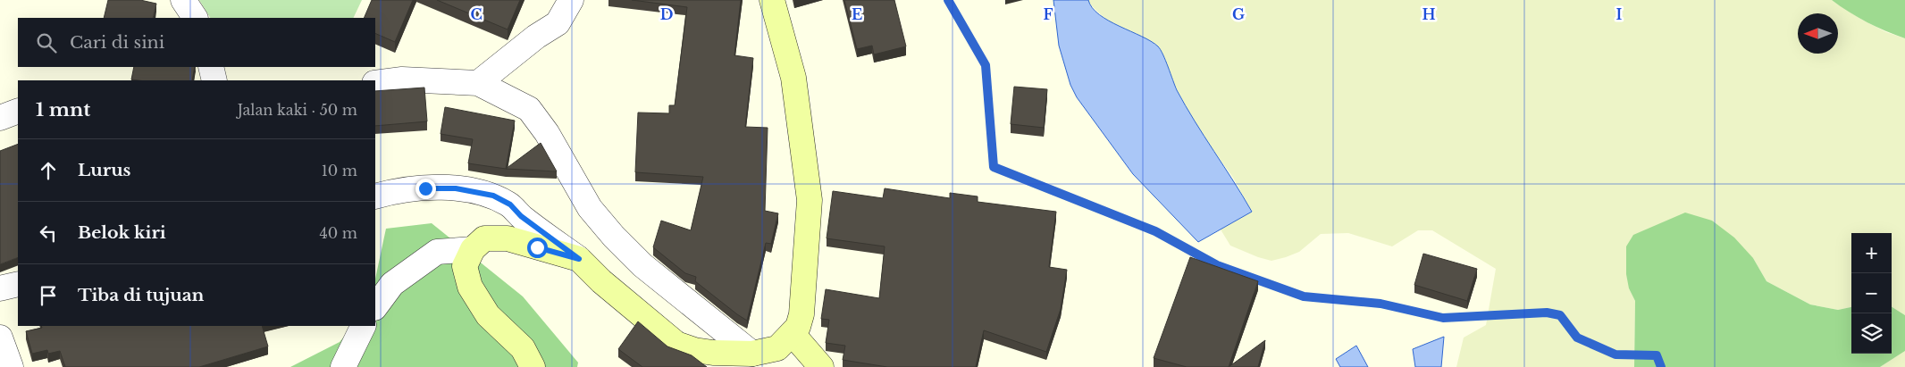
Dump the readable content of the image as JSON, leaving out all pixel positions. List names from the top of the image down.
{
  "north": "left",
  "page": {
    "search": "Cari di sini",
    "heading": ["1 mnt", "Jalan kaki · 50 m"],
    "list": [
      ["Lurus", "10 m"],
      ["Belok kiri", "40 m"],
      "Tiba di tujuan"
    ],
    "map_buttons": ["+", "−"]
  },
  "grid": {
    "columns": [
      "C",
      "D",
      "E",
      "F",
      "G",
      "H",
      "I"
    ]
  }
}
